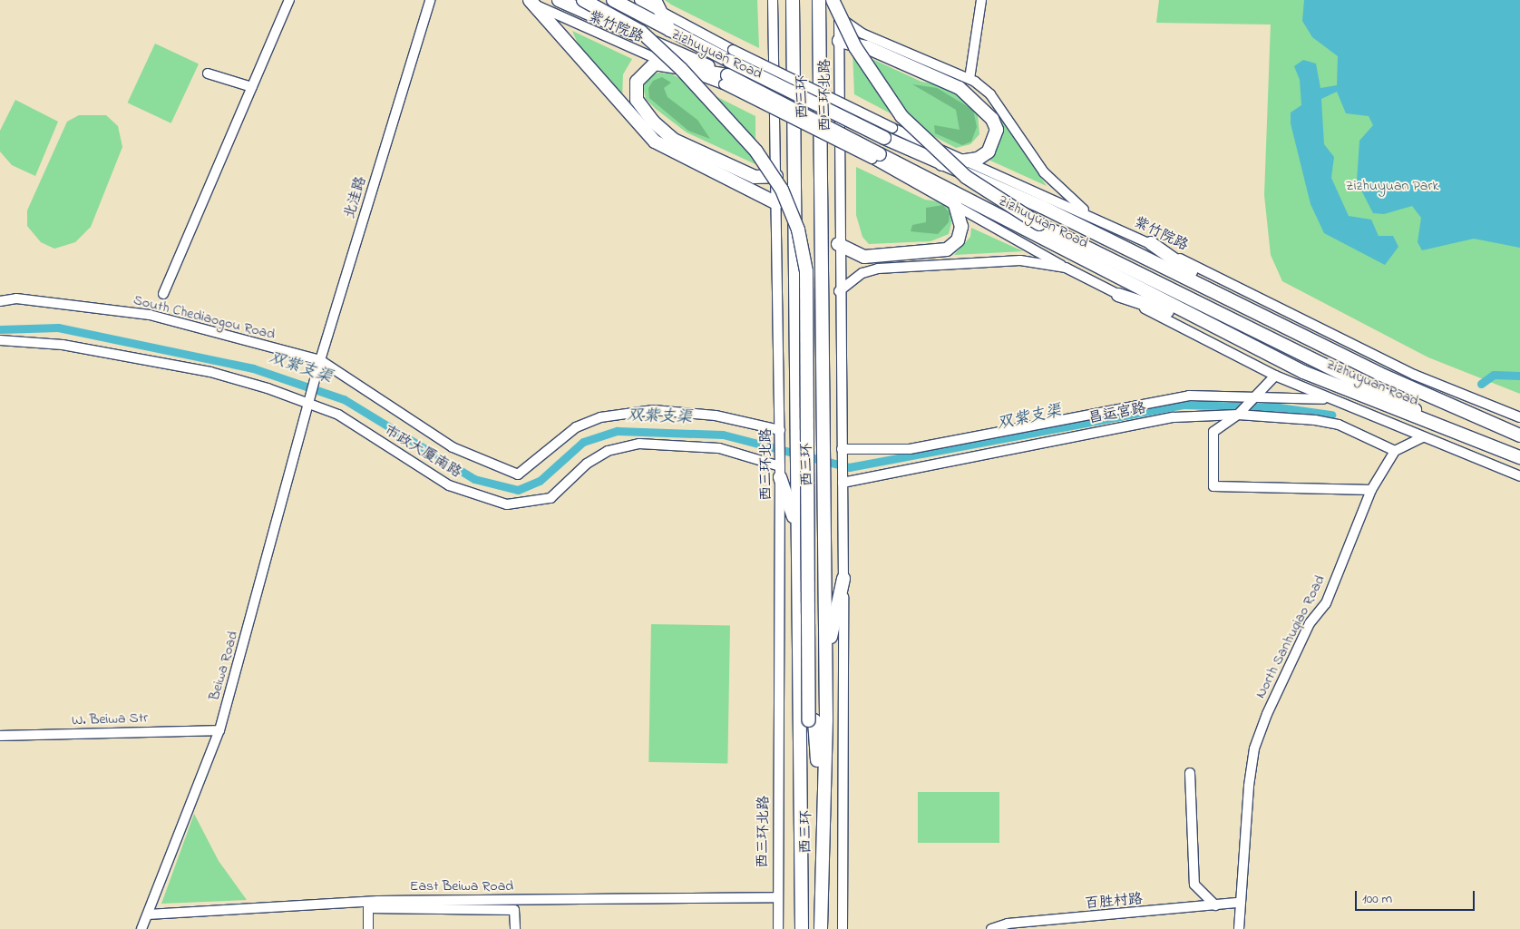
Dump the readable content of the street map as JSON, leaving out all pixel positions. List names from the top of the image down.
{
  "streets": {
    "highway": ["Zizhuyuan Road", "西三环"],
    "street": [
      "紫竹院路",
      "西三环北路",
      "北洼路",
      "South Chediaogou Road",
      "昌运宫路",
      "市政大厦南路",
      "North Sanhuqiao Road",
      "Beiwa Road",
      "W. Beiwa Str",
      "East Beiwa Road",
      "百胜村路"
    ]
  },
  "crossings": [
    ["紫竹院路", "Zizhuyuan Road"],
    ["西三环北路", "South Chediaogou Road"],
    ["西三环北路", "市政大厦南路"],
    ["西三环北路", "East Beiwa Road"],
    ["北洼路", "South Chediaogou Road"],
    ["北洼路", "市政大厦南路"],
    ["北洼路", "Beiwa Road"],
    ["昌运宫路", "North Sanhuqiao Road"],
    ["市政大厦南路", "Beiwa Road"],
    ["North Sanhuqiao Road", "百胜村路"],
    ["Beiwa Road", "W. Beiwa Str"],
    ["Beiwa Road", "East Beiwa Road"]
  ],
  "water": ["双紫支渠"],
  "parks": ["Zizhuyuan Park"],
  "scale_bar": "100 m"
}
